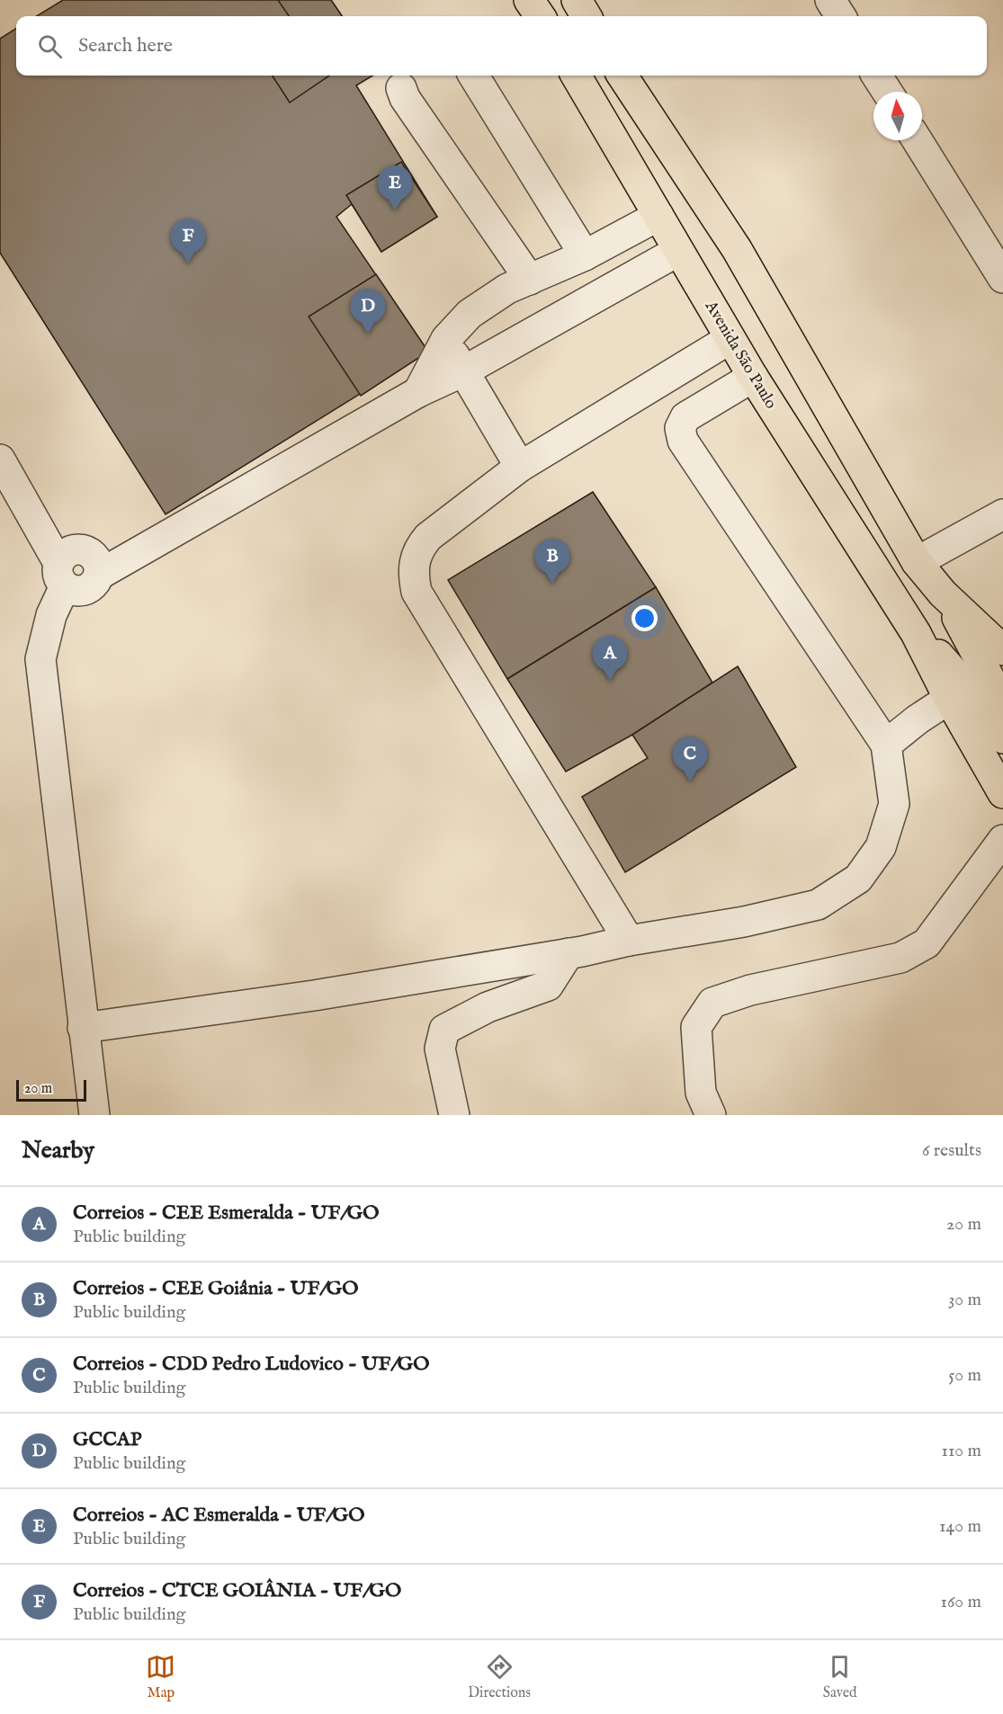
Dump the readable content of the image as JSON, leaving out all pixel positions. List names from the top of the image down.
{
  "streets": {
    "main road": ["Avenida São Paulo"]
  },
  "scale_bar": "20 m",
  "north": "top",
  "page": {
    "search": "Search here",
    "pins": [
      "E",
      "F",
      "D",
      "B",
      "A",
      "C"
    ],
    "scale": "20 m",
    "heading": ["Nearby", "6 results"],
    "list": [
      {
        "mark": "A",
        "name": "Correios - CEE Esmeralda - UF/GO",
        "note": "Public building",
        "value": "20 m"
      },
      {
        "mark": "B",
        "name": "Correios - CEE Goiânia - UF/GO",
        "note": "Public building",
        "value": "30 m"
      },
      {
        "mark": "C",
        "name": "Correios - CDD Pedro Ludovico - UF/GO",
        "note": "Public building",
        "value": "50 m"
      },
      {
        "mark": "D",
        "name": "GCCAP",
        "note": "Public building",
        "value": "110 m"
      },
      {
        "mark": "E",
        "name": "Correios - AC Esmeralda - UF/GO",
        "note": "Public building",
        "value": "140 m"
      },
      {
        "mark": "F",
        "name": "Correios - CTCE GOIÂNIA - UF/GO",
        "note": "Public building",
        "value": "160 m"
      }
    ],
    "nav": ["Map", "Directions", "Saved"]
  }
}
